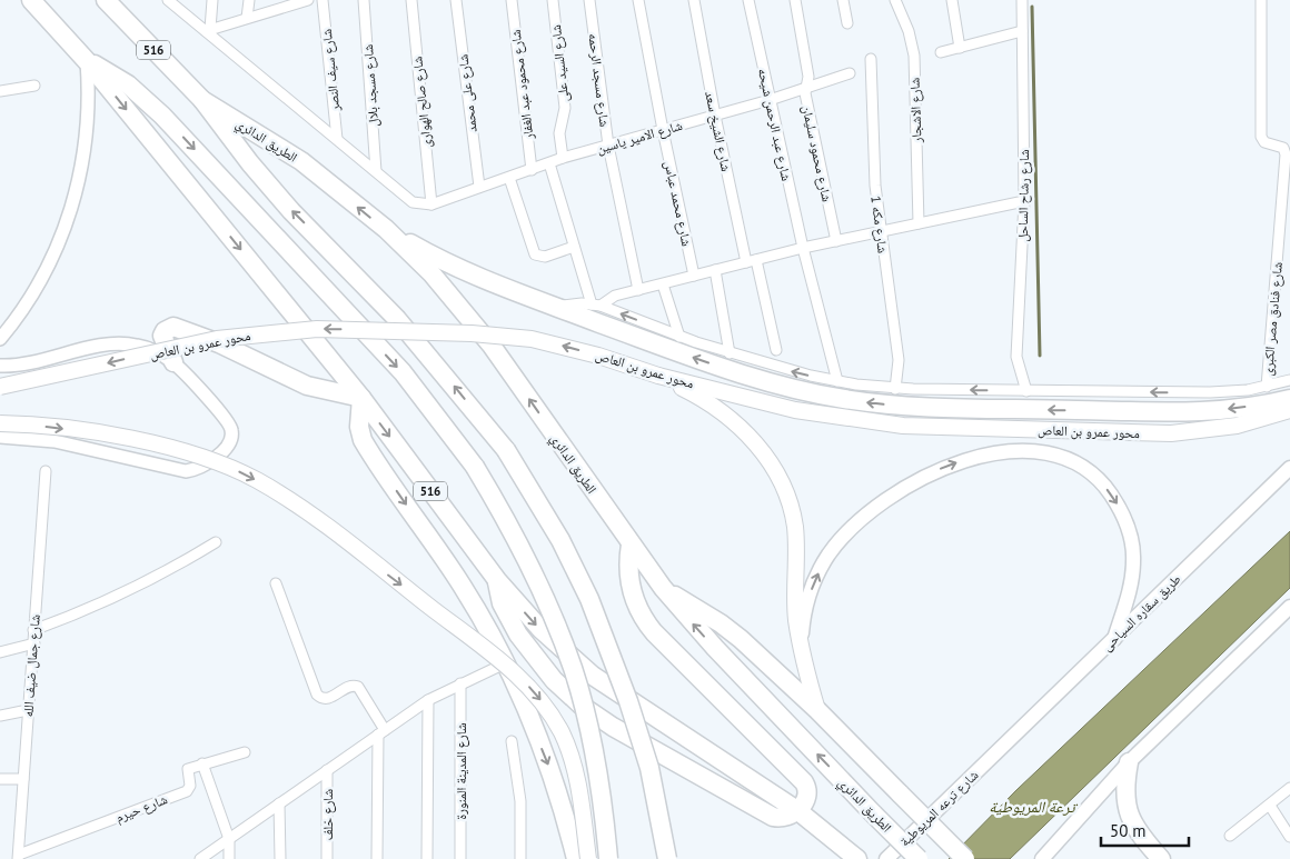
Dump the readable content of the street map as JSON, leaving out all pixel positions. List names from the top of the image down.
{
  "streets": {
    "highway": ["516", "الطريق الدائري"],
    "main road": ["محور عمرو بن العاص", "طريق سقاره السياحى", "شارع ترعه المريوطية"],
    "street": [
      "شارع السيد على",
      "شارع سيف النصر",
      "شارع مسجد الرحمه",
      "شارع محمود عبد الغفار",
      "شارع مسجد بلال",
      "شارع على محمد",
      "شارع صالح الهوارى",
      "شارع الاشجار",
      "شارع عبد الرحمن شيحه",
      "شارع الشيخ سعد",
      "شارع الامير ياسين",
      "شارع محمود سليمان",
      "شارع رشاح الساحل",
      "شارع محمد عباس",
      "شارع مكه 1",
      "شارع فنادق مصر الكبرى",
      "شارع جمال ضيف الله",
      "شارع المدينة المنورة",
      "شارع حيرم",
      "شارع خلف"
    ]
  },
  "crossings": [
    ["شارع السيد على", "شارع الامير ياسين"],
    ["شارع مسجد الرحمه", "شارع الامير ياسين"],
    ["شارع محمود عبد الغفار", "شارع الامير ياسين"],
    ["شارع على محمد", "شارع الامير ياسين"],
    ["شارع صالح الهوارى", "شارع الامير ياسين"],
    ["شارع عبد الرحمن شيحه", "شارع الامير ياسين"],
    ["شارع الشيخ سعد", "شارع الامير ياسين"],
    ["شارع الامير ياسين", "شارع محمود سليمان"],
    ["شارع الامير ياسين", "شارع محمد عباس"],
    ["طريق سقاره السياحى", "شارع ترعه المريوطية"],
    ["شارع جمال ضيف الله", "شارع حيرم"]
  ],
  "one_way": ["محور عمرو بن العاص"],
  "water": ["ترعة المريوطية"],
  "scale_bar": "50 m"
}
